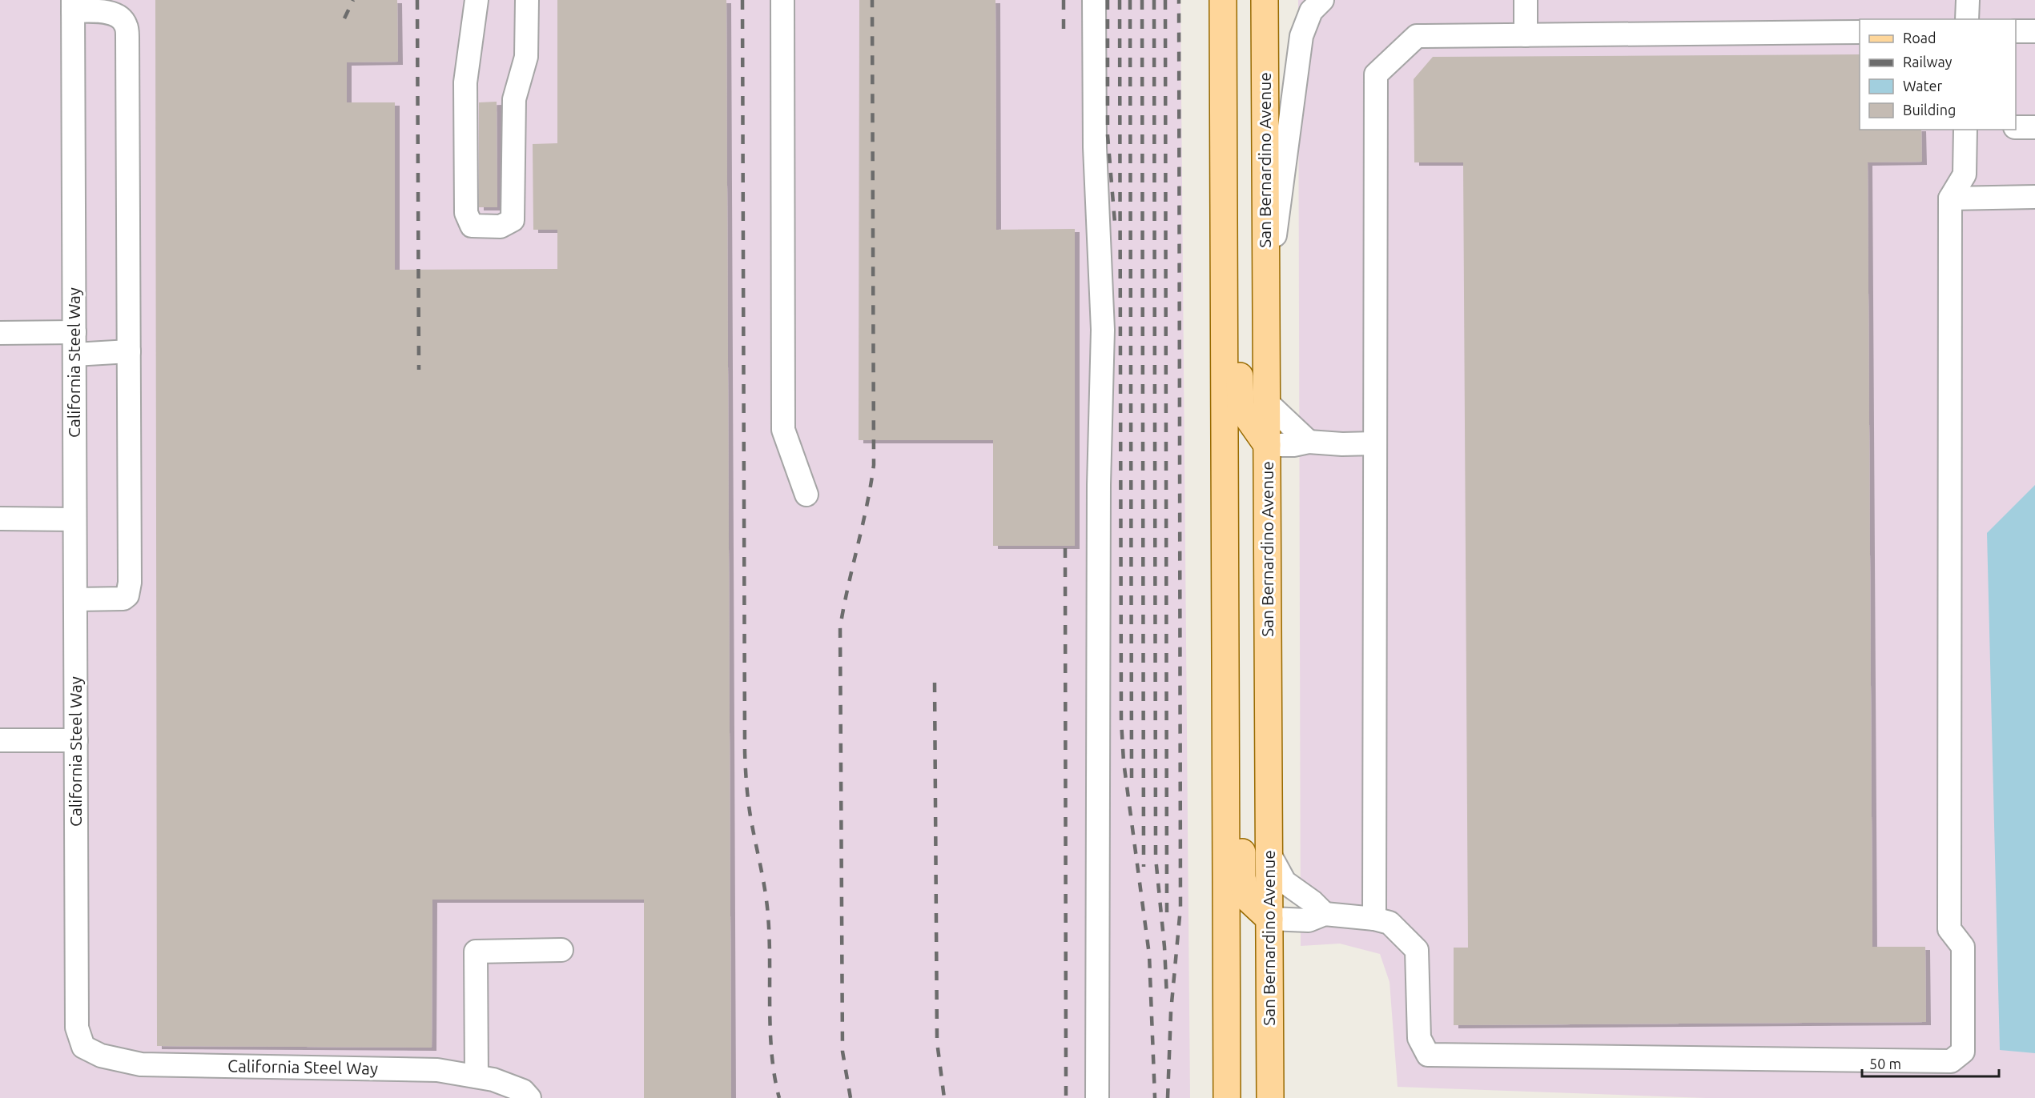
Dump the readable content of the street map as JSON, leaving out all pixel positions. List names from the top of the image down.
{
  "streets": {
    "main road": ["San Bernardino Avenue"],
    "street": ["California Steel Way"]
  },
  "legend": [
    "Road",
    "Railway",
    "Water",
    "Building"
  ],
  "scale_bar": "50 m"
}
